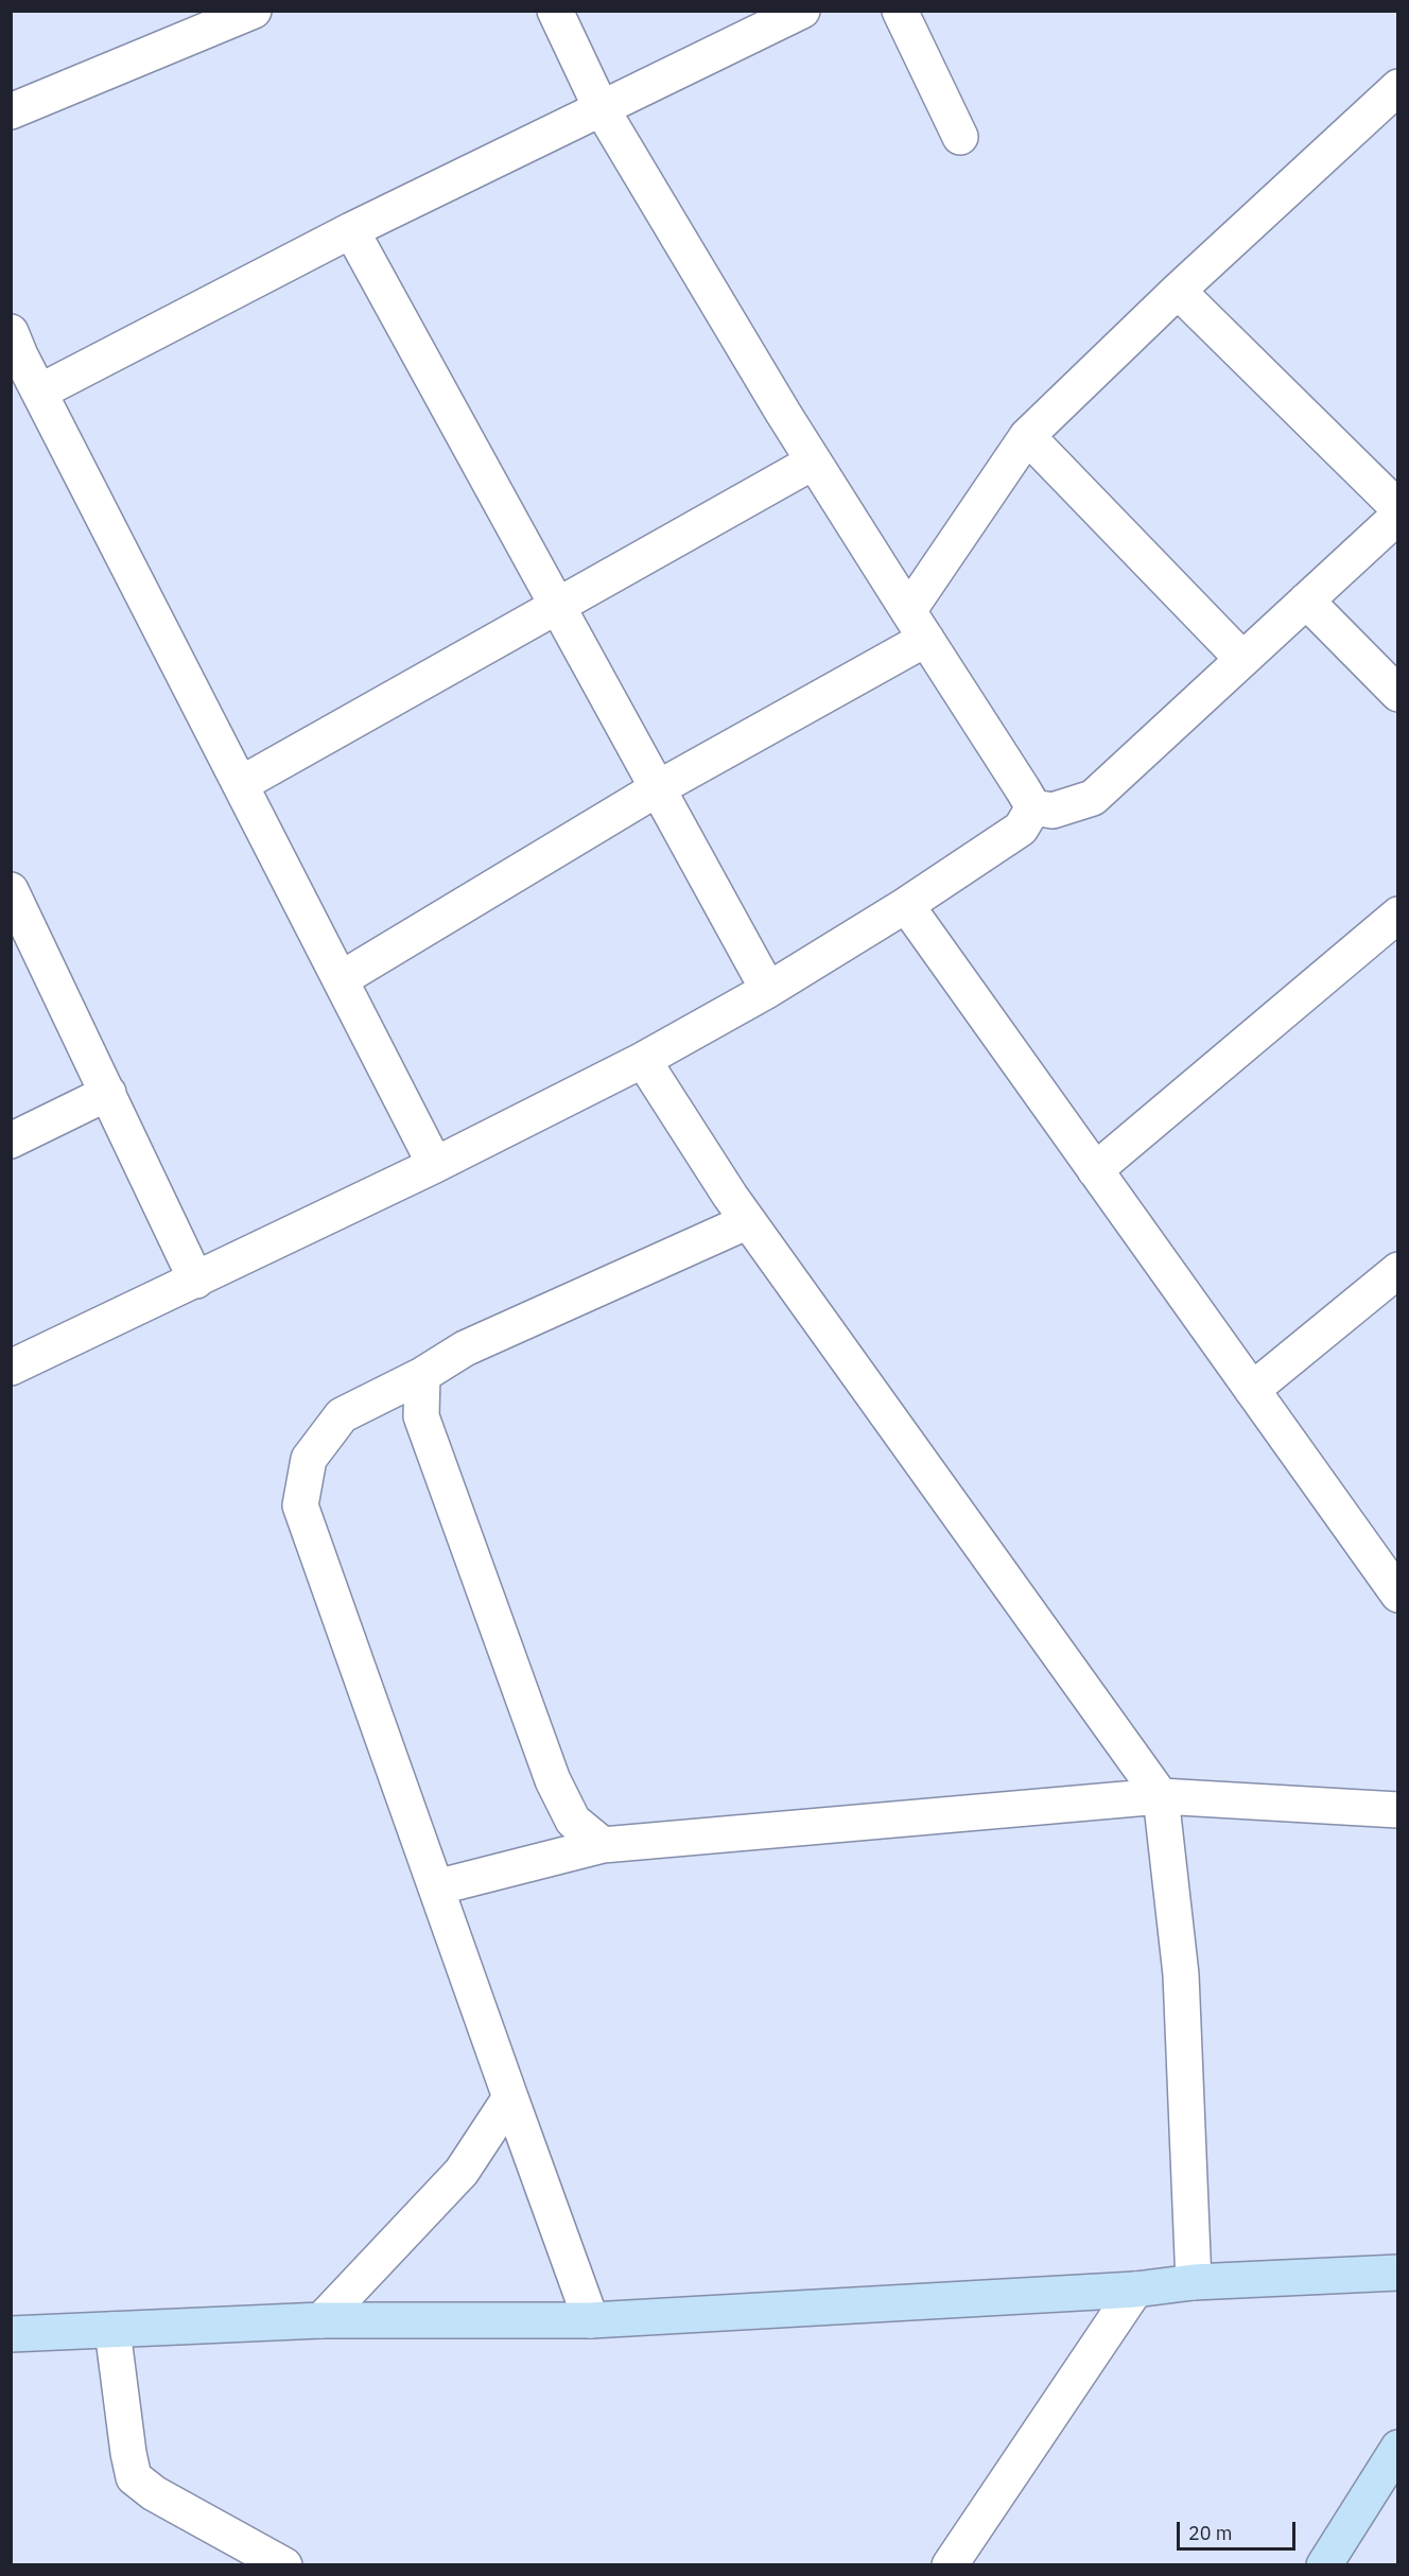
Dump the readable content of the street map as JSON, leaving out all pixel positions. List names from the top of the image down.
{
  "scale_bar": "20 m"
}
